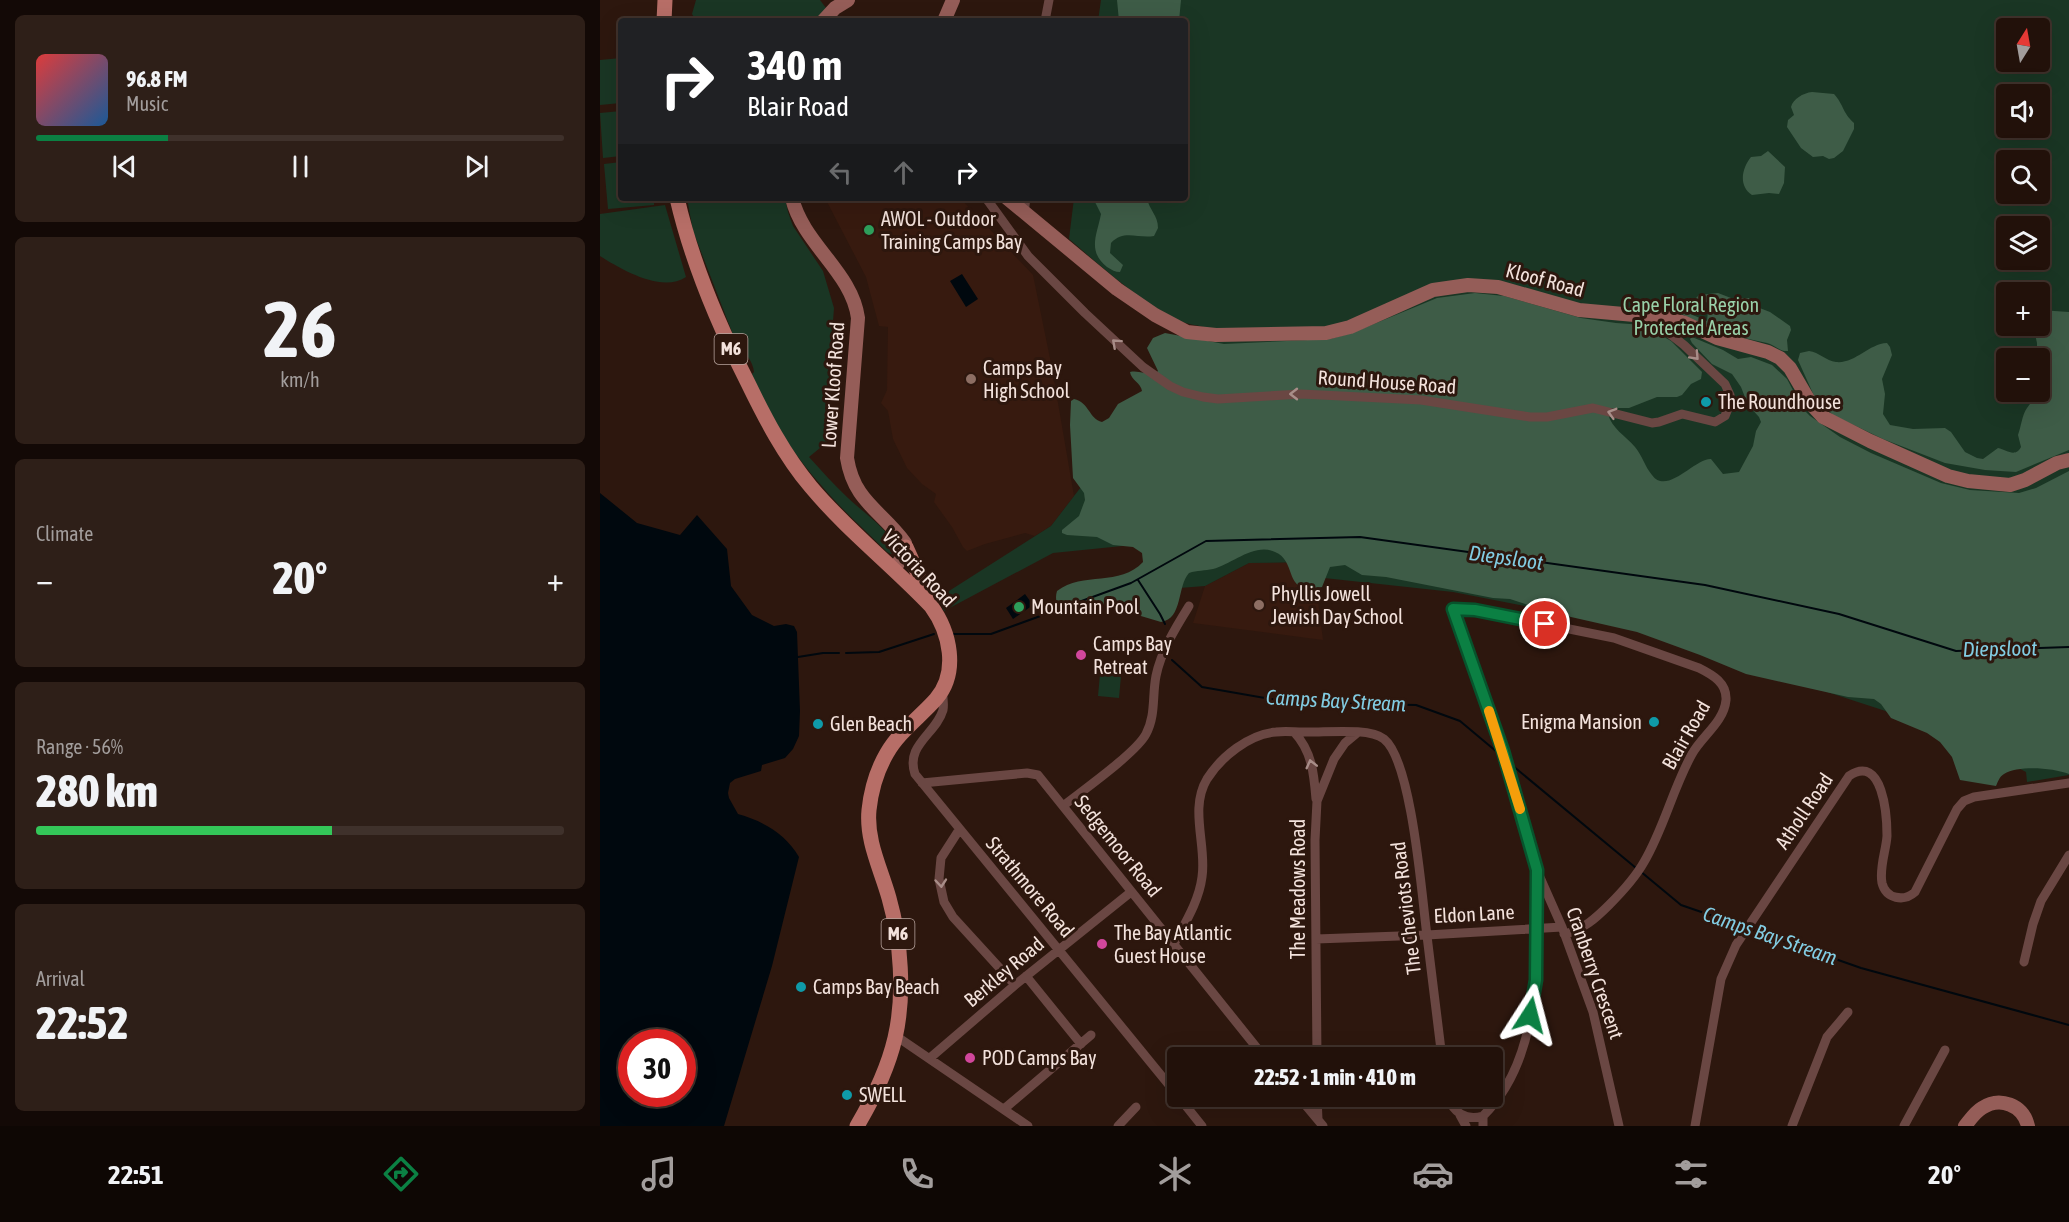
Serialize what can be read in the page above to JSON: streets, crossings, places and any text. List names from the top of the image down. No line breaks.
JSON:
{"streets":{"main road":["Kloof Road","M6","Lower Kloof Road","Victoria Road"],"street":["Round House Road","Blair Road","Atholl Road","Sedgemoor Road","Strathmore Road","The Meadows Road","The Cheviots Road","Eldon Lane","Berkley Road","Cranberry Crescent"]},"crossings":[["Kloof Road","Round House Road"],["Victoria Road","Strathmore Road"],["Blair Road","Eldon Lane"],["Blair Road","Cranberry Crescent"],["Sedgemoor Road","Strathmore Road"],["Sedgemoor Road","Berkley Road"],["Strathmore Road","Berkley Road"],["The Meadows Road","The Cheviots Road"],["The Meadows Road","Eldon Lane"],["The Cheviots Road","Eldon Lane"],["Eldon Lane","Cranberry Crescent"]],"water":["Diepsloot","Camps Bay Stream"],"parks":["Cape Floral Region Protected Areas"],"places":["AWOL - Outdoor Training Camps Bay","Camps Bay High School","The Roundhouse","Phyllis Jowell Jewish Day School","Mountain Pool","Camps Bay Retreat","Enigma Mansion","Glen Beach","The Bay Atlantic Guest House","Camps Bay Beach","POD Camps Bay","SWELL"],"north":"top","page":{"map_buttons":["+","−"],"turn":["340 m","Blair Road"],"song":["96.8 FM","Music"],"tile":[["26","km/h"],"Climate",["Range · 56%","280 km"],["Arrival","22:52"]],"heat":["−","20°","+"],"limit":"30","trip":"22:52 · 1 min · 410 m","tabs":["22:51","20°"]}}
